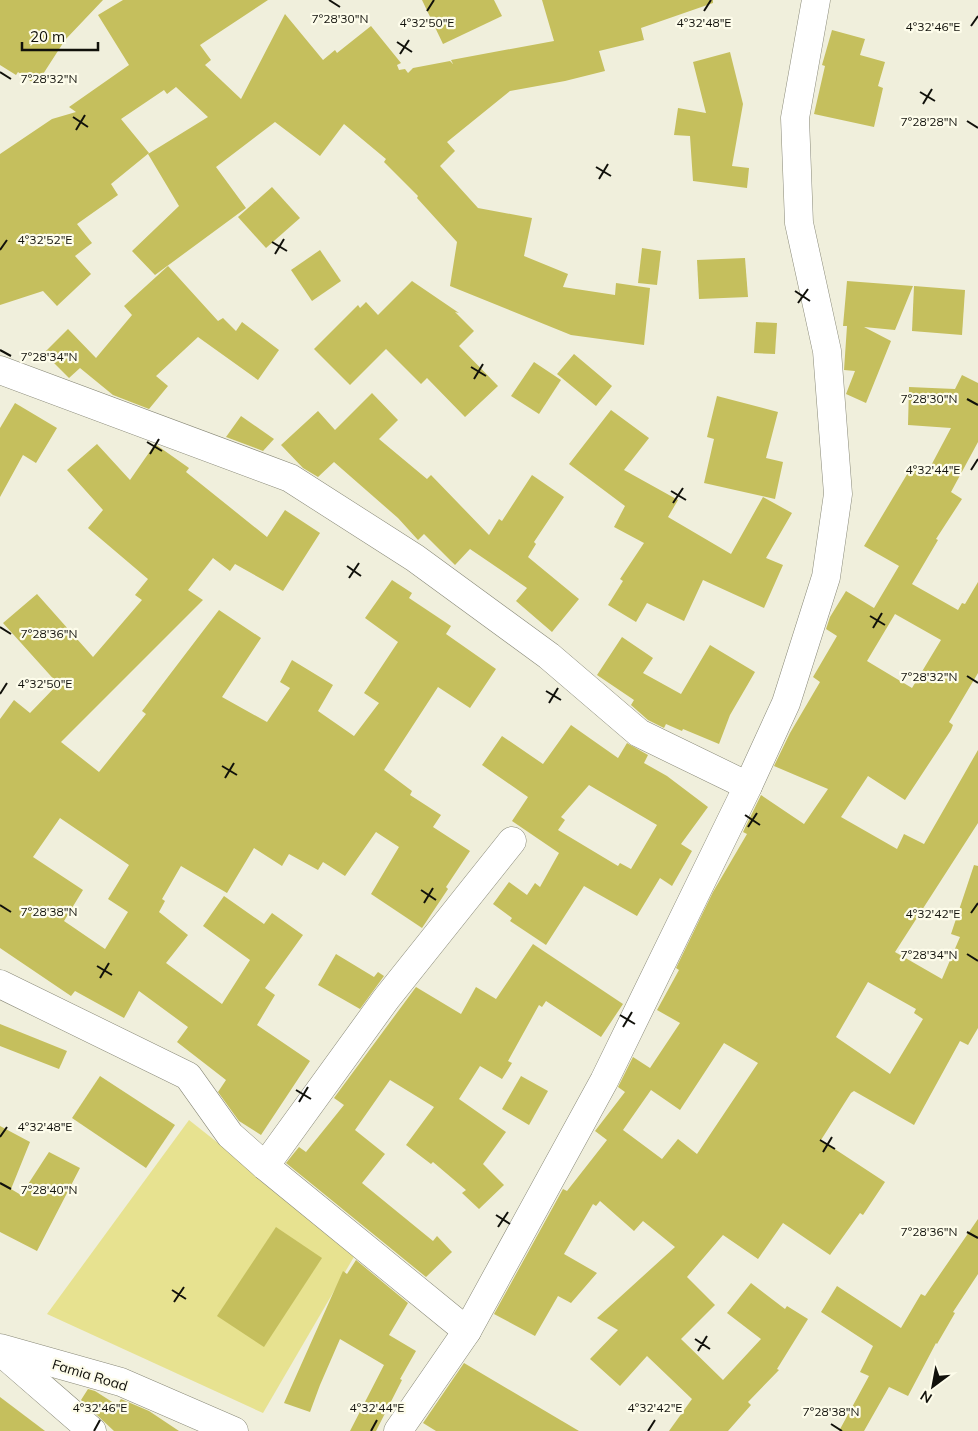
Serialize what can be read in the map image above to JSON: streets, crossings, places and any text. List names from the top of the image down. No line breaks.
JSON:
{"streets":{"street":["Famia Road"]},"scale_bar":"20 m","north":"bottom left","coordinates":["7°28'30\"N","4°32'50\"E","4°32'48\"E","4°32'46\"E","7°28'32\"N","7°28'28\"N","4°32'52\"E","7°28'34\"N","4°32'44\"E","7°28'36\"N","7°28'38\"N","4°32'42\"E","7°28'40\"N"]}
